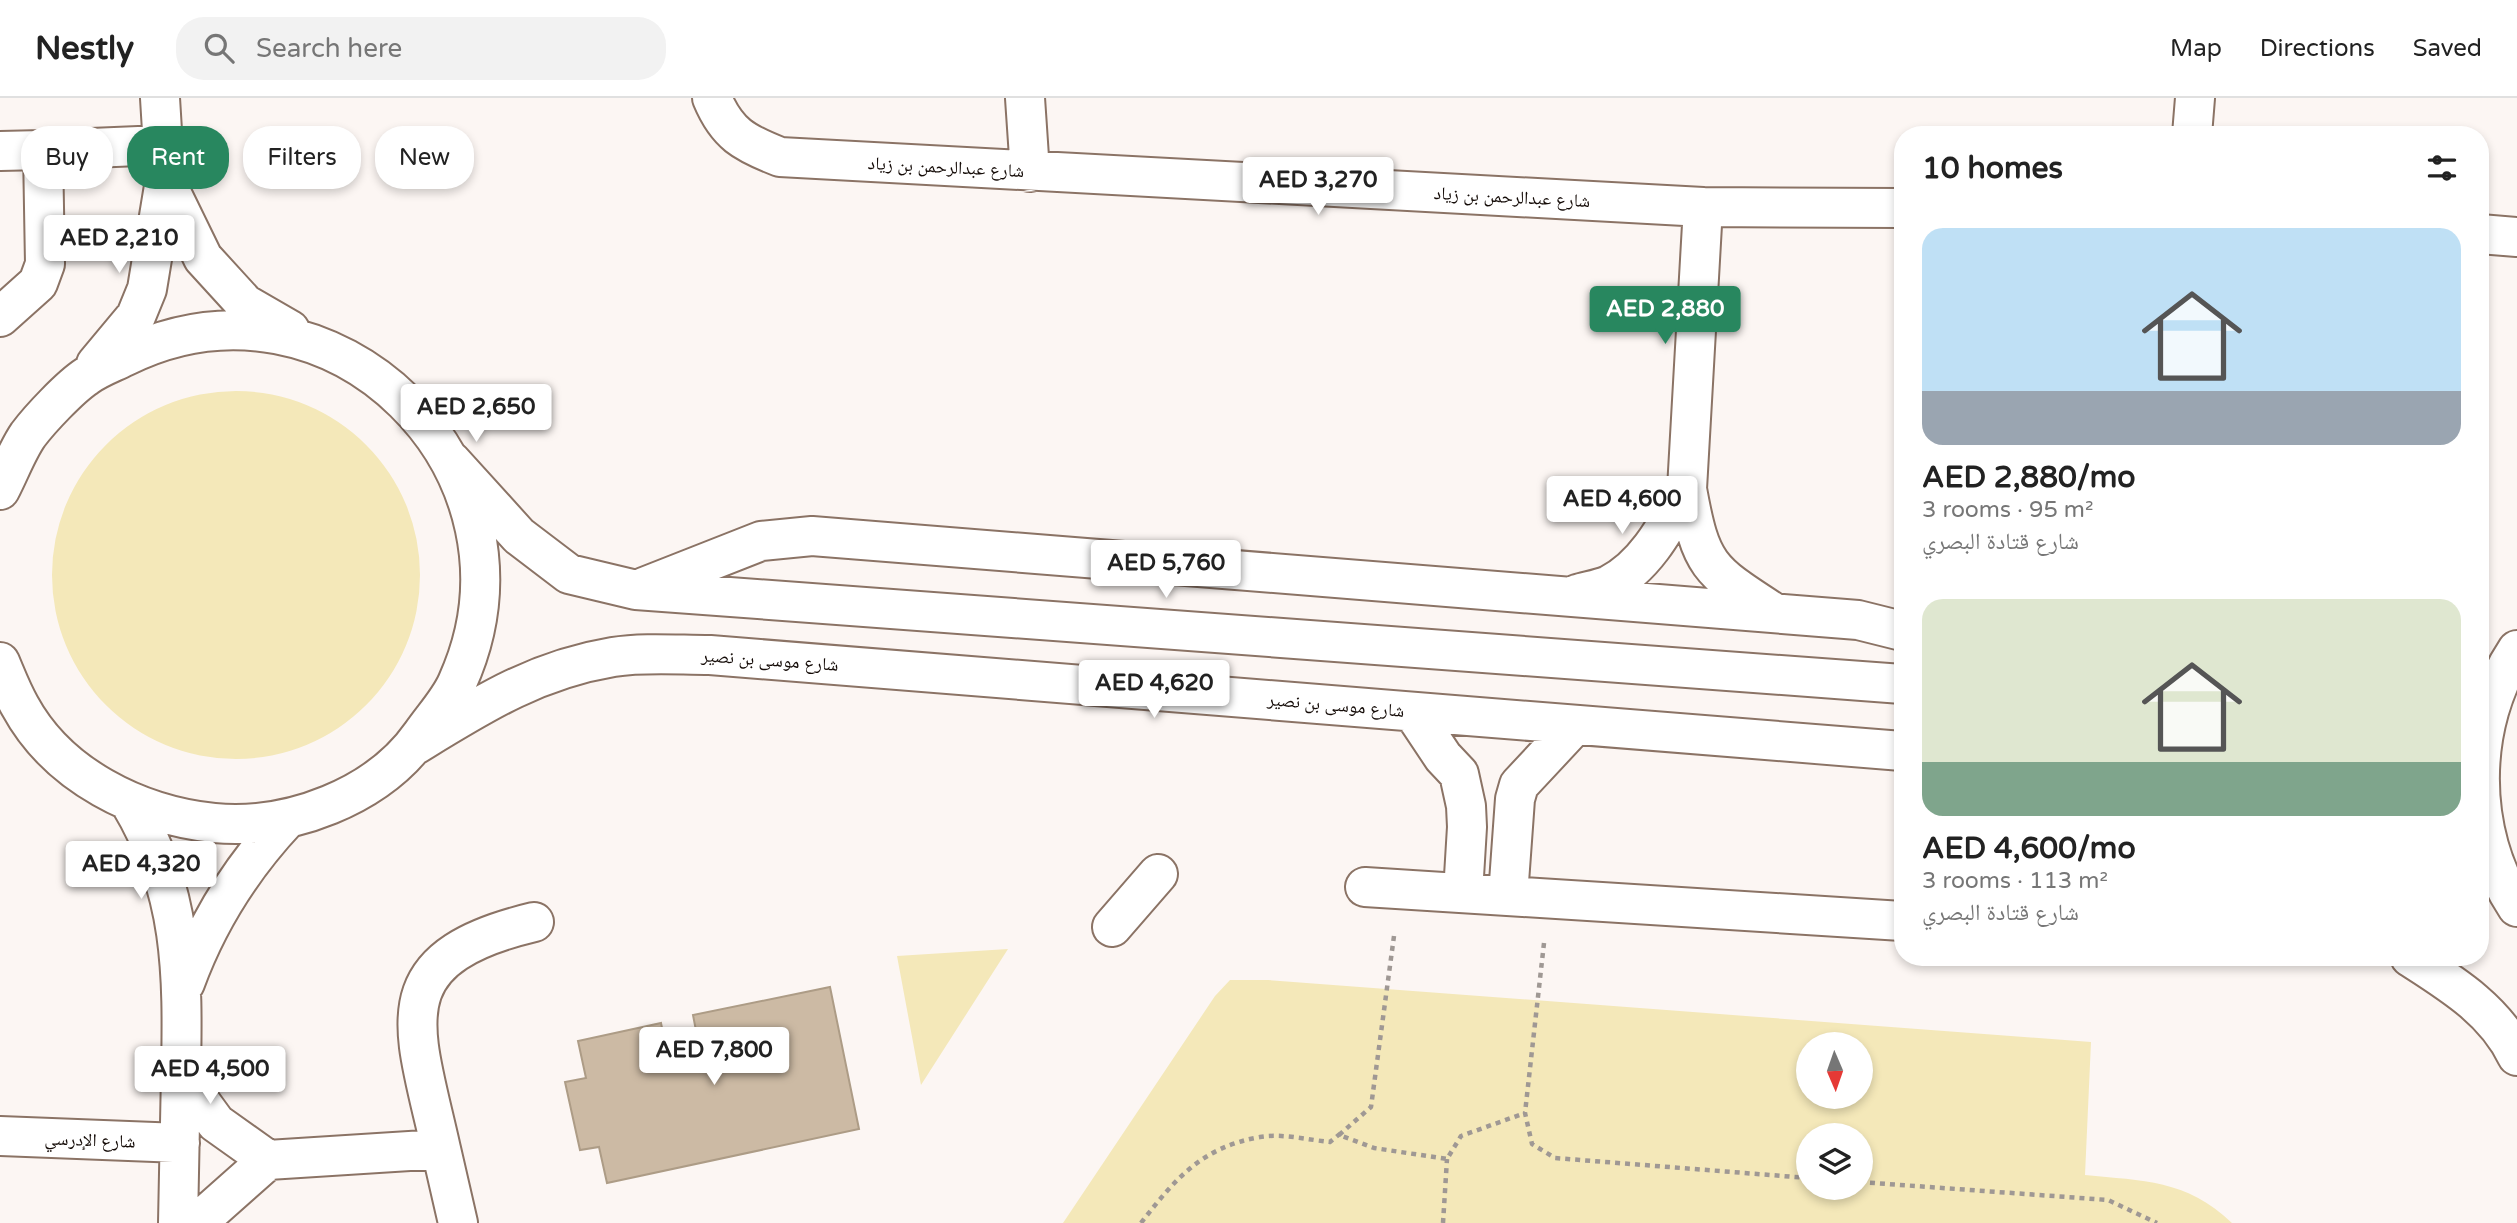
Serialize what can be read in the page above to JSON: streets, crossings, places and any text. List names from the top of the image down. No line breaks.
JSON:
{"streets":{"street":["شارع عبدالرحمن بن زياد","شارع موسى بن نصير","شارع الإدرسي"]},"north":"bottom","page":{"header":"Nestly","search":"Search here","nav":["Map","Directions","Saved"],"chip":["Buy","Rent","Filters","New"],"heading":"10 homes","price":["AED 3,270","AED 2,210","AED 2,880","AED 2,650","AED 4,600","AED 5,760","AED 4,620","AED 4,320","AED 7,800","AED 4,500"],"list":[{"name":"AED 2,880/mo","note":"3 rooms · 95 m² · شارع قتادة البصري"},{"name":"AED 4,600/mo","note":"3 rooms · 113 m² · شارع قتادة البصري"}]}}
